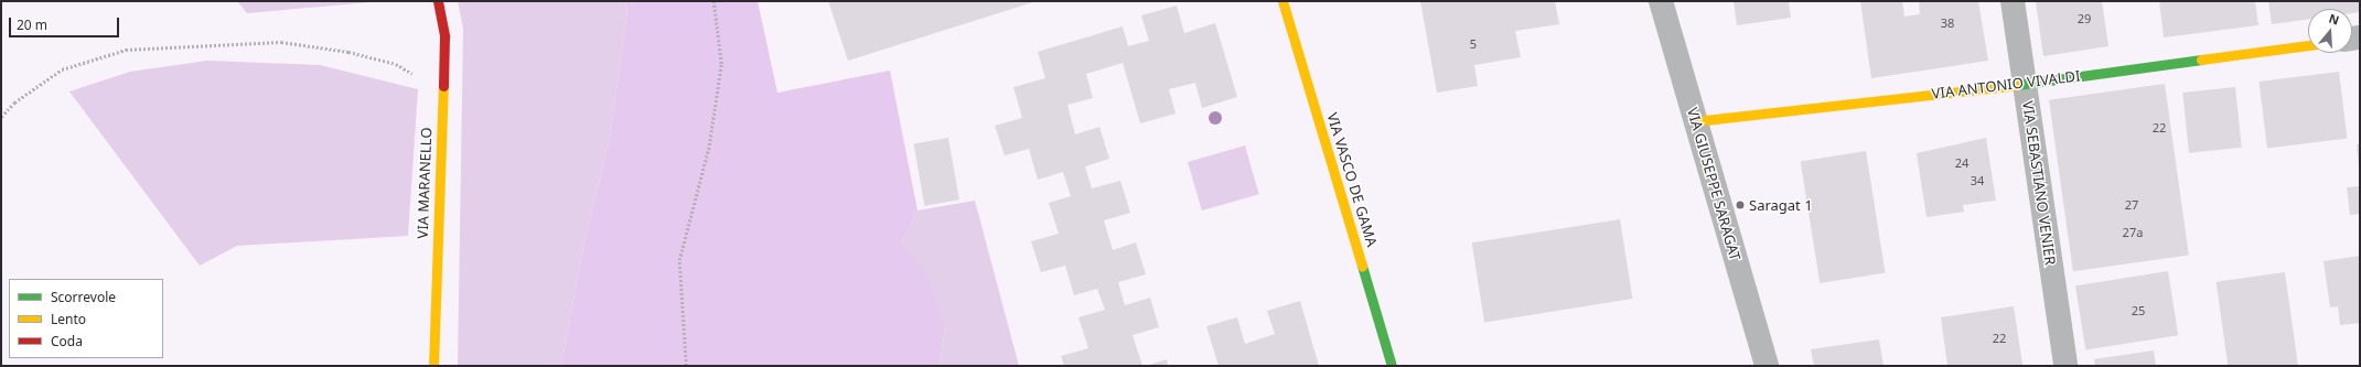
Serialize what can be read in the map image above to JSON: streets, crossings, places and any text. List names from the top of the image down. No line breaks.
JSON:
{"streets":{"street":["VIA ANTONIO VIVALDI","VIA VASCO DE GAMA","VIA MARANELLO","VIA SEBASTIANO VENIER","VIA GIUSEPPE SARAGAT"]},"crossings":[["VIA ANTONIO VIVALDI","VIA SEBASTIANO VENIER"],["VIA ANTONIO VIVALDI","VIA GIUSEPPE SARAGAT"]],"places":["Saragat 1"],"house_numbers":["29","38","5","22","24","34","27","27a","25","22"],"legend":["Scorrevole","Lento","Coda"],"scale_bar":"20 m","north":"top"}
